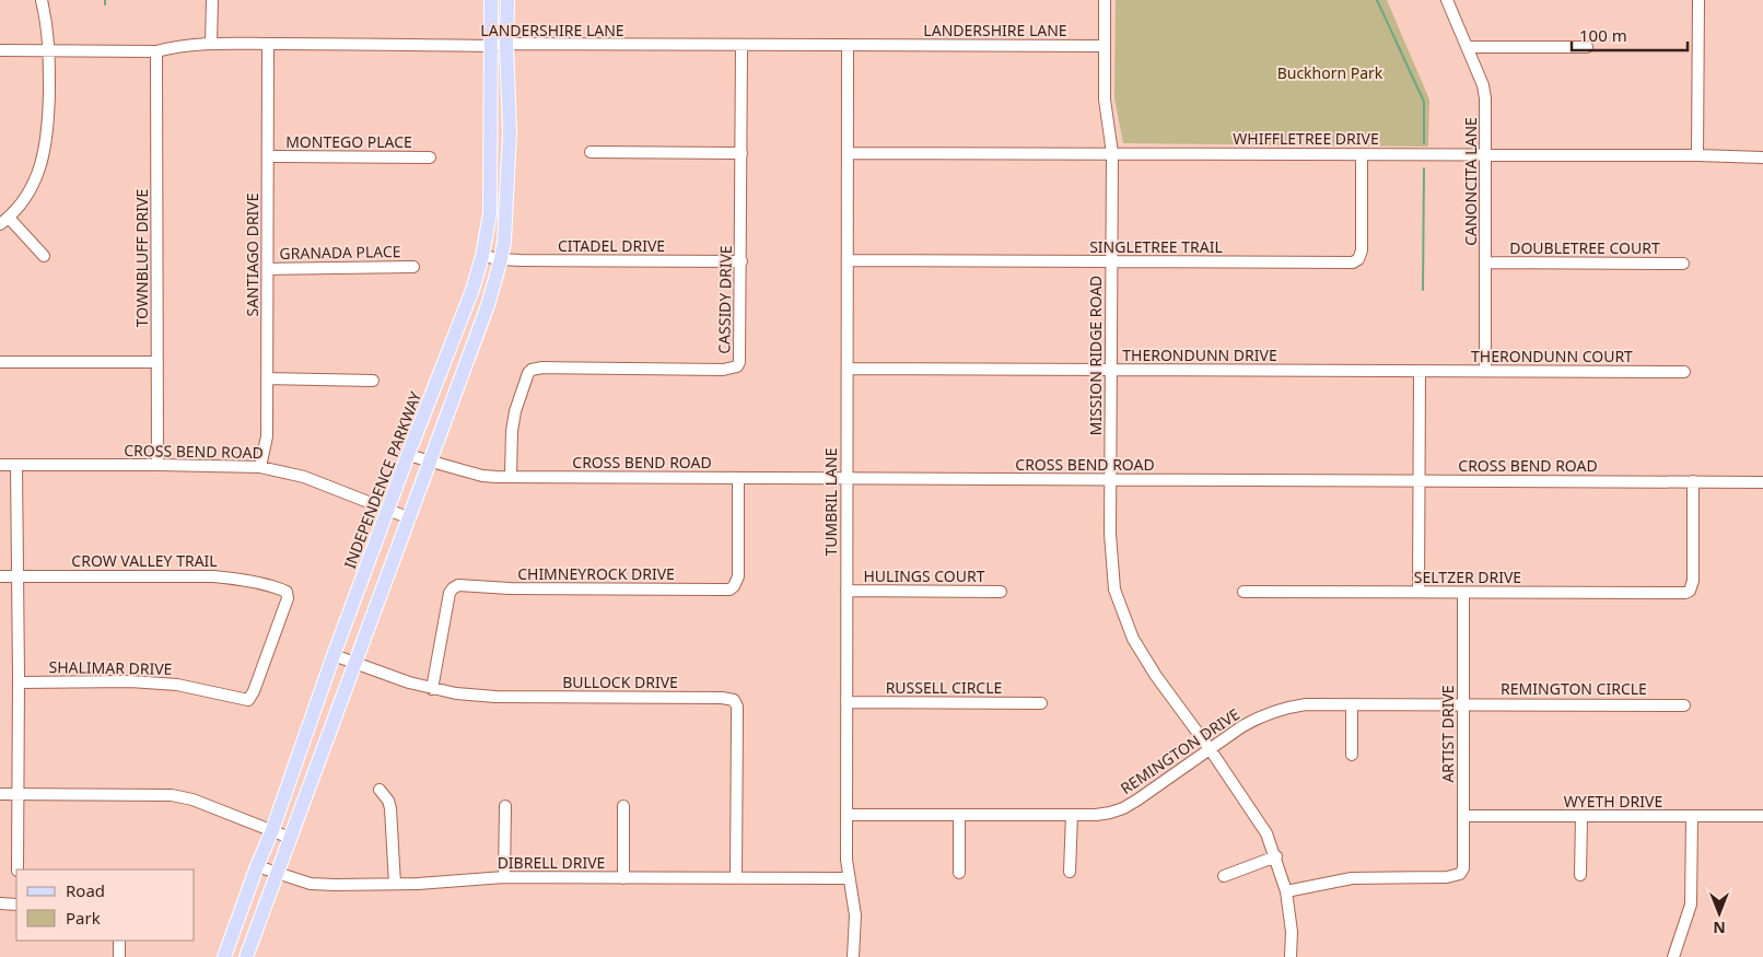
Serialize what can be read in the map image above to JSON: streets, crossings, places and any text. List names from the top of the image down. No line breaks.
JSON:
{"streets":{"main road":["INDEPENDENCE PARKWAY"],"street":["LANDERSHIRE LANE","WHIFFLETREE DRIVE","MONTEGO PLACE","CANONCITA LANE","CITADEL DRIVE","SINGLETREE TRAIL","DOUBLETREE COURT","GRANADA PLACE","SANTIAGO DRIVE","TOWNBLUFF DRIVE","CASSIDY DRIVE","MISSION RIDGE ROAD","THERONDUNN DRIVE","THERONDUNN COURT","CROSS BEND ROAD","TUMBRIL LANE","CROW VALLEY TRAIL","CHIMNEYROCK DRIVE","HULINGS COURT","SELTZER DRIVE","SHALIMAR DRIVE","BULLOCK DRIVE","RUSSELL CIRCLE","REMINGTON CIRCLE","ARTIST DRIVE","REMINGTON DRIVE","WYETH DRIVE","DIBRELL DRIVE"]},"crossings":[["LANDERSHIRE LANE","SANTIAGO DRIVE"],["LANDERSHIRE LANE","TOWNBLUFF DRIVE"],["LANDERSHIRE LANE","CASSIDY DRIVE"],["LANDERSHIRE LANE","MISSION RIDGE ROAD"],["LANDERSHIRE LANE","INDEPENDENCE PARKWAY"],["LANDERSHIRE LANE","TUMBRIL LANE"],["WHIFFLETREE DRIVE","CANONCITA LANE"],["WHIFFLETREE DRIVE","SINGLETREE TRAIL"],["WHIFFLETREE DRIVE","MISSION RIDGE ROAD"],["WHIFFLETREE DRIVE","TUMBRIL LANE"],["MONTEGO PLACE","SANTIAGO DRIVE"],["CANONCITA LANE","DOUBLETREE COURT"],["CANONCITA LANE","THERONDUNN COURT"],["CITADEL DRIVE","CASSIDY DRIVE"],["CITADEL DRIVE","INDEPENDENCE PARKWAY"],["SINGLETREE TRAIL","MISSION RIDGE ROAD"],["SINGLETREE TRAIL","TUMBRIL LANE"],["GRANADA PLACE","SANTIAGO DRIVE"],["SANTIAGO DRIVE","CROSS BEND ROAD"],["TOWNBLUFF DRIVE","CROSS BEND ROAD"],["CASSIDY DRIVE","CROSS BEND ROAD"],["MISSION RIDGE ROAD","THERONDUNN DRIVE"],["MISSION RIDGE ROAD","CROSS BEND ROAD"],["MISSION RIDGE ROAD","ARTIST DRIVE"],["MISSION RIDGE ROAD","REMINGTON DRIVE"],["THERONDUNN DRIVE","THERONDUNN COURT"],["THERONDUNN DRIVE","TUMBRIL LANE"],["CROSS BEND ROAD","INDEPENDENCE PARKWAY"],["CROSS BEND ROAD","TUMBRIL LANE"],["CROSS BEND ROAD","CHIMNEYROCK DRIVE"],["CROSS BEND ROAD","SELTZER DRIVE"],["INDEPENDENCE PARKWAY","BULLOCK DRIVE"],["INDEPENDENCE PARKWAY","DIBRELL DRIVE"],["TUMBRIL LANE","HULINGS COURT"],["TUMBRIL LANE","RUSSELL CIRCLE"],["TUMBRIL LANE","REMINGTON DRIVE"],["TUMBRIL LANE","DIBRELL DRIVE"],["CROW VALLEY TRAIL","SHALIMAR DRIVE"],["CHIMNEYROCK DRIVE","BULLOCK DRIVE"],["SELTZER DRIVE","ARTIST DRIVE"],["BULLOCK DRIVE","DIBRELL DRIVE"],["REMINGTON CIRCLE","ARTIST DRIVE"],["REMINGTON CIRCLE","REMINGTON DRIVE"],["ARTIST DRIVE","REMINGTON DRIVE"],["ARTIST DRIVE","WYETH DRIVE"]],"parks":["Buckhorn Park"],"legend":["Road","Park"],"scale_bar":"100 m","north":"bottom"}
